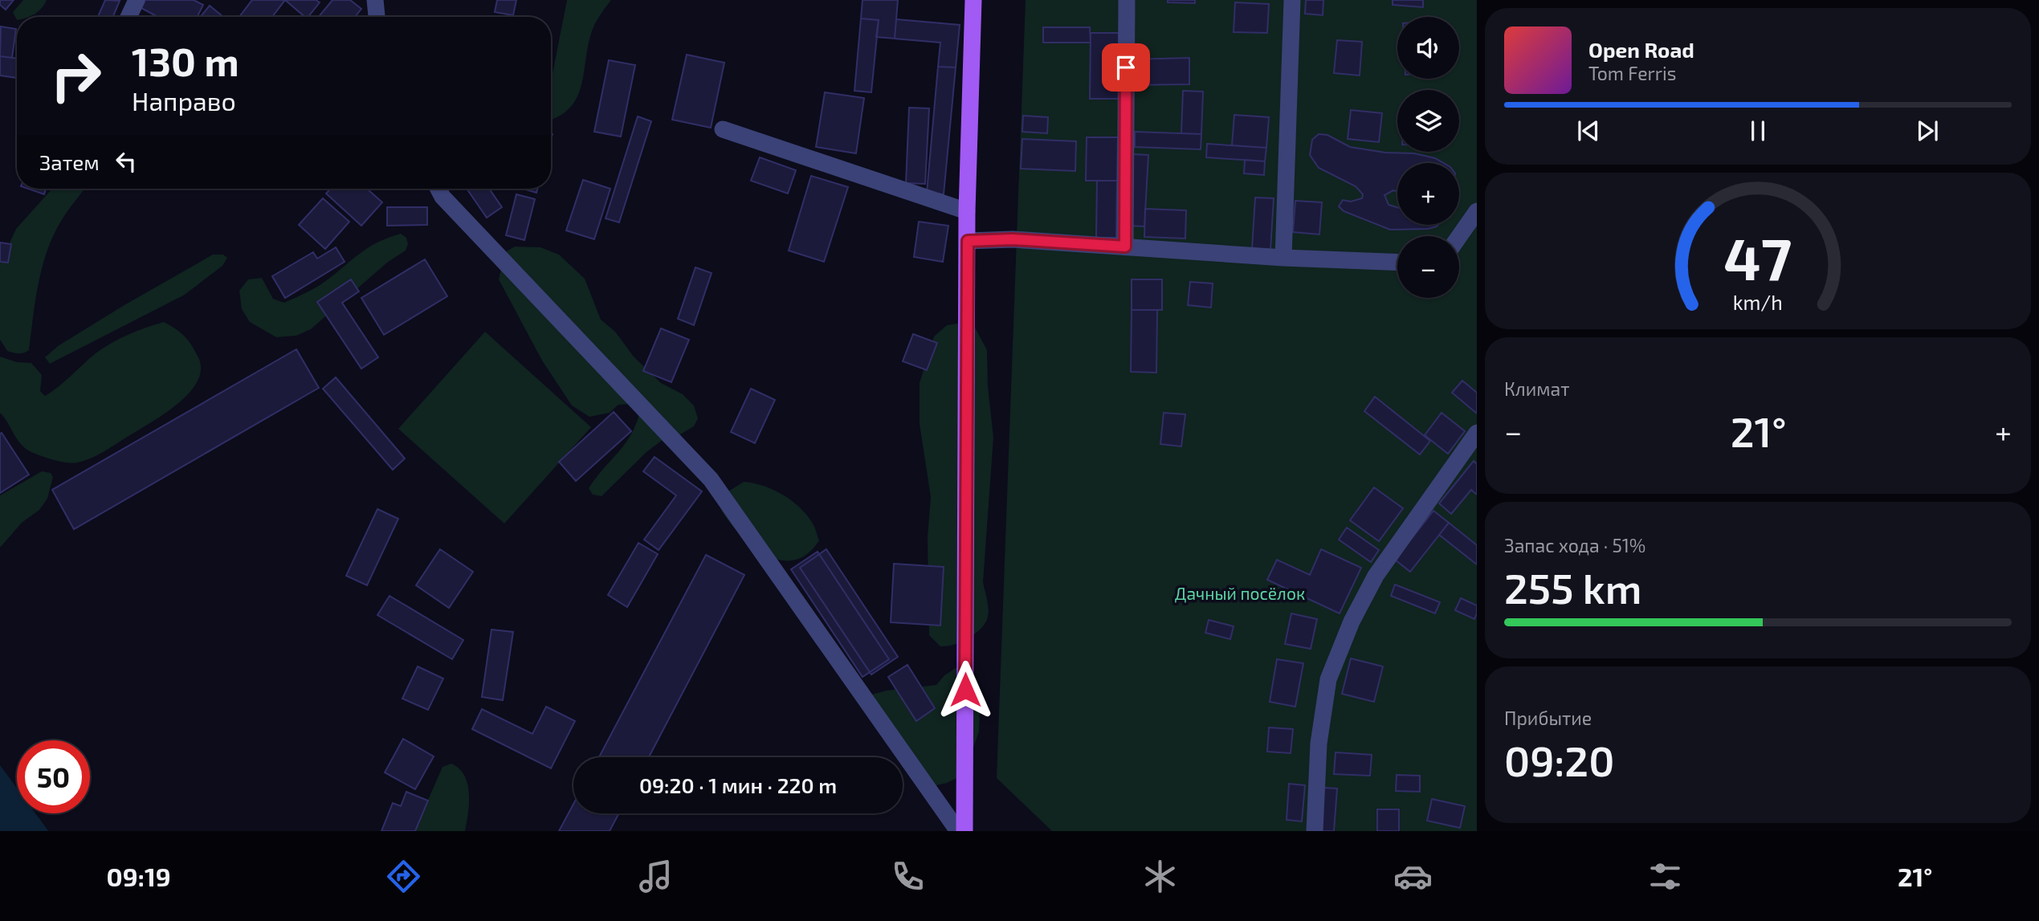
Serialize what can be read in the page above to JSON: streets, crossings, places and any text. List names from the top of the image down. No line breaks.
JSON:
{"parks":["Дачный посёлок"],"page":{"map_buttons":["+","−"],"turn":["130 m","Направо"],"song":["Open Road","Tom Ferris"],"then":"Затем","tile":["Климат",["Запас хода · 51%","255 km"],["Прибытие","09:20"]],"heat":["−","21°","+"],"limit":"50","trip":"09:20 · 1 мин · 220 m","tabs":["09:19","21°"],"gauge":["47","km/h"]}}
